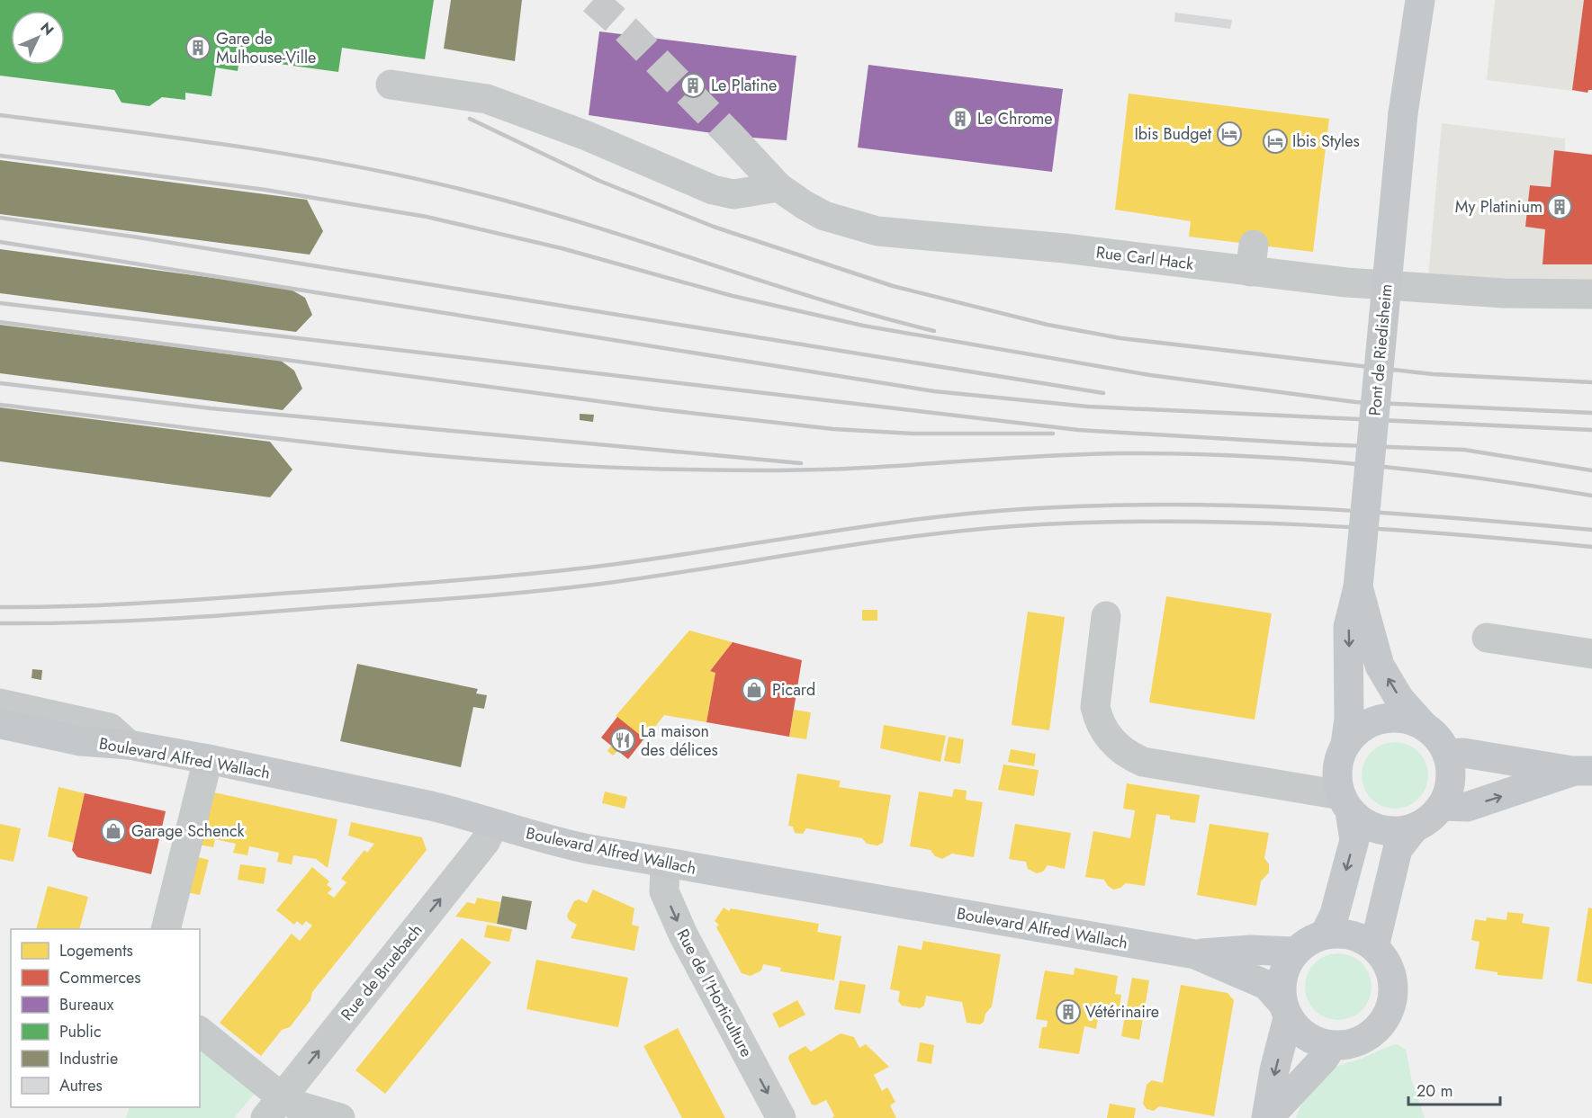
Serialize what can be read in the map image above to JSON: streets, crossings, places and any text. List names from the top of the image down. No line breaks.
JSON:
{"streets":{"main road":["Pont de Riedisheim","Boulevard Alfred Wallach"],"street":["Rue Carl Hack","Rue de Bruebach","Rue de l'Horticulture"]},"crossings":[["Boulevard Alfred Wallach","Rue de Bruebach"],["Boulevard Alfred Wallach","Rue de l'Horticulture"]],"one_way":["Rue de l'Horticulture"],"places":{"building":["Gare de Mulhouse-Ville","Le Platine","Le Chrome","My Platinium","Vétérinaire"],"hotel":["Ibis Budget","Ibis Styles"],"shop":["Picard","Garage Schenck"],"restaurant":["La maison des délices"]},"legend":["Logements","Commerces","Bureaux","Public","Industrie","Autres"],"scale_bar":"20 m","north":"top right"}
